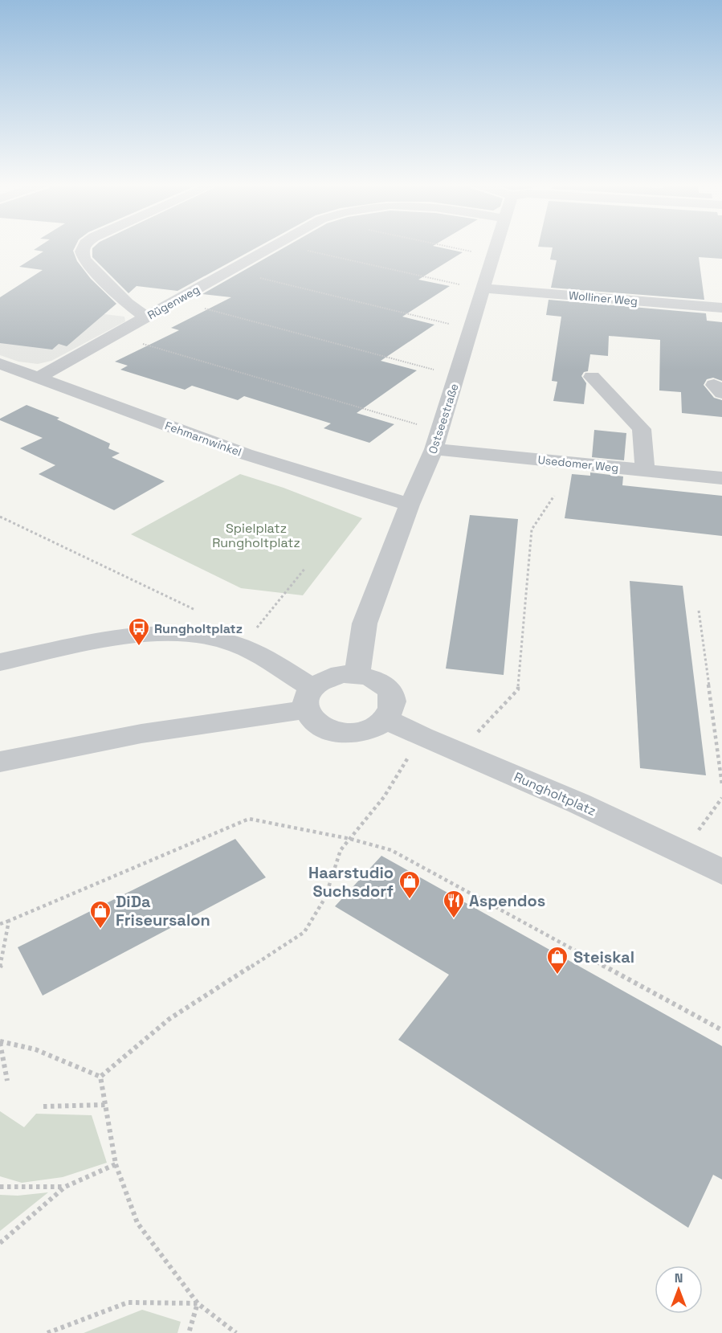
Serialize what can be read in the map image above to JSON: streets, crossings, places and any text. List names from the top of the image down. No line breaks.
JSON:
{"streets":{"street":["Wolliner Weg","Rügenweg","Ostseestraße","Fehmarnwinkel","Usedomer Weg","Rungholtplatz"]},"crossings":[["Wolliner Weg","Ostseestraße"],["Rügenweg","Fehmarnwinkel"],["Ostseestraße","Fehmarnwinkel"],["Ostseestraße","Usedomer Weg"],["Ostseestraße","Rungholtplatz"]],"parks":["Spielplatz Rungholtplatz"],"places":{"bus stop":["Rungholtplatz"],"shop":["Haarstudio Suchsdorf","DiDa Friseursalon","Steiskal"],"restaurant":["Aspendos"]},"north":"top"}
